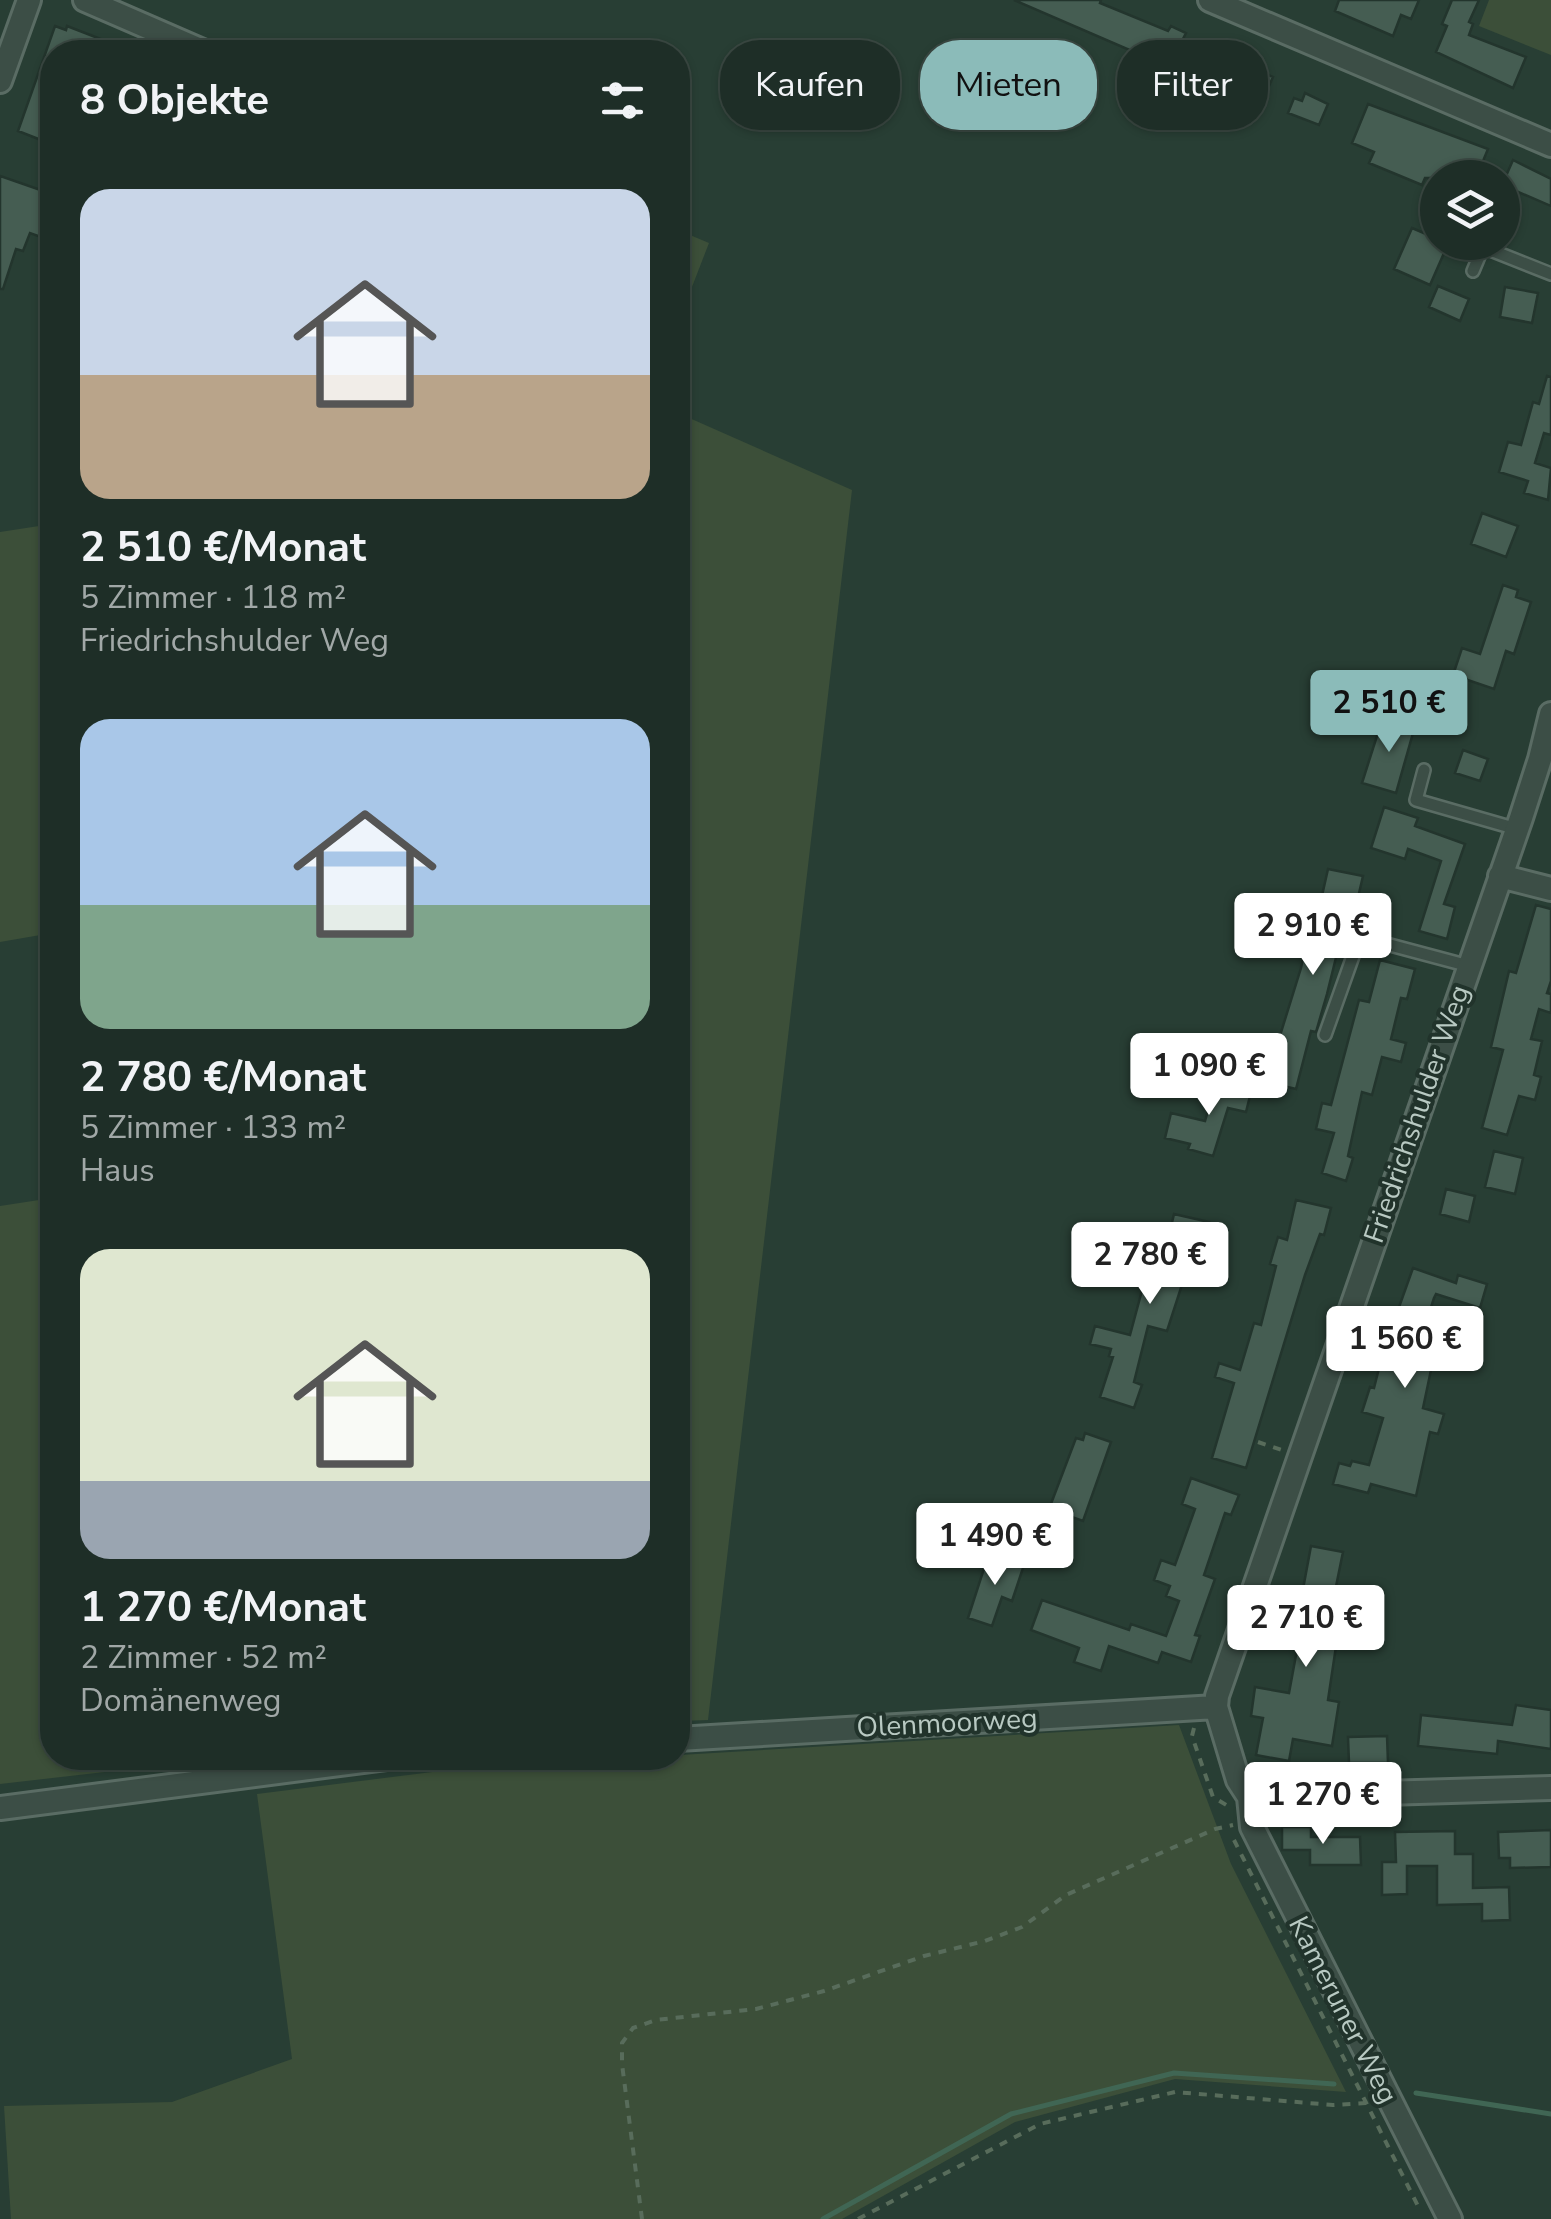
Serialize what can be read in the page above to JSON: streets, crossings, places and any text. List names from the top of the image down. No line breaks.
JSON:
{"streets":{"street":["Friedrichshulder Weg","Olenmoorweg","Kameruner Weg"]},"crossings":[["Friedrichshulder Weg","Olenmoorweg"]],"page":{"chip":["Kaufen","Mieten","Filter"],"heading":"8 Objekte","list":[{"name":"2 510 €/Monat","note":"5 Zimmer · 118 m² · Friedrichshulder Weg"},{"name":"2 780 €/Monat","note":"5 Zimmer · 133 m² · Haus"},{"name":"1 270 €/Monat","note":"2 Zimmer · 52 m² · Domänenweg"}],"price":["2 510 €","2 910 €","1 090 €","2 780 €","1 560 €","1 490 €","2 710 €","1 270 €"]}}
